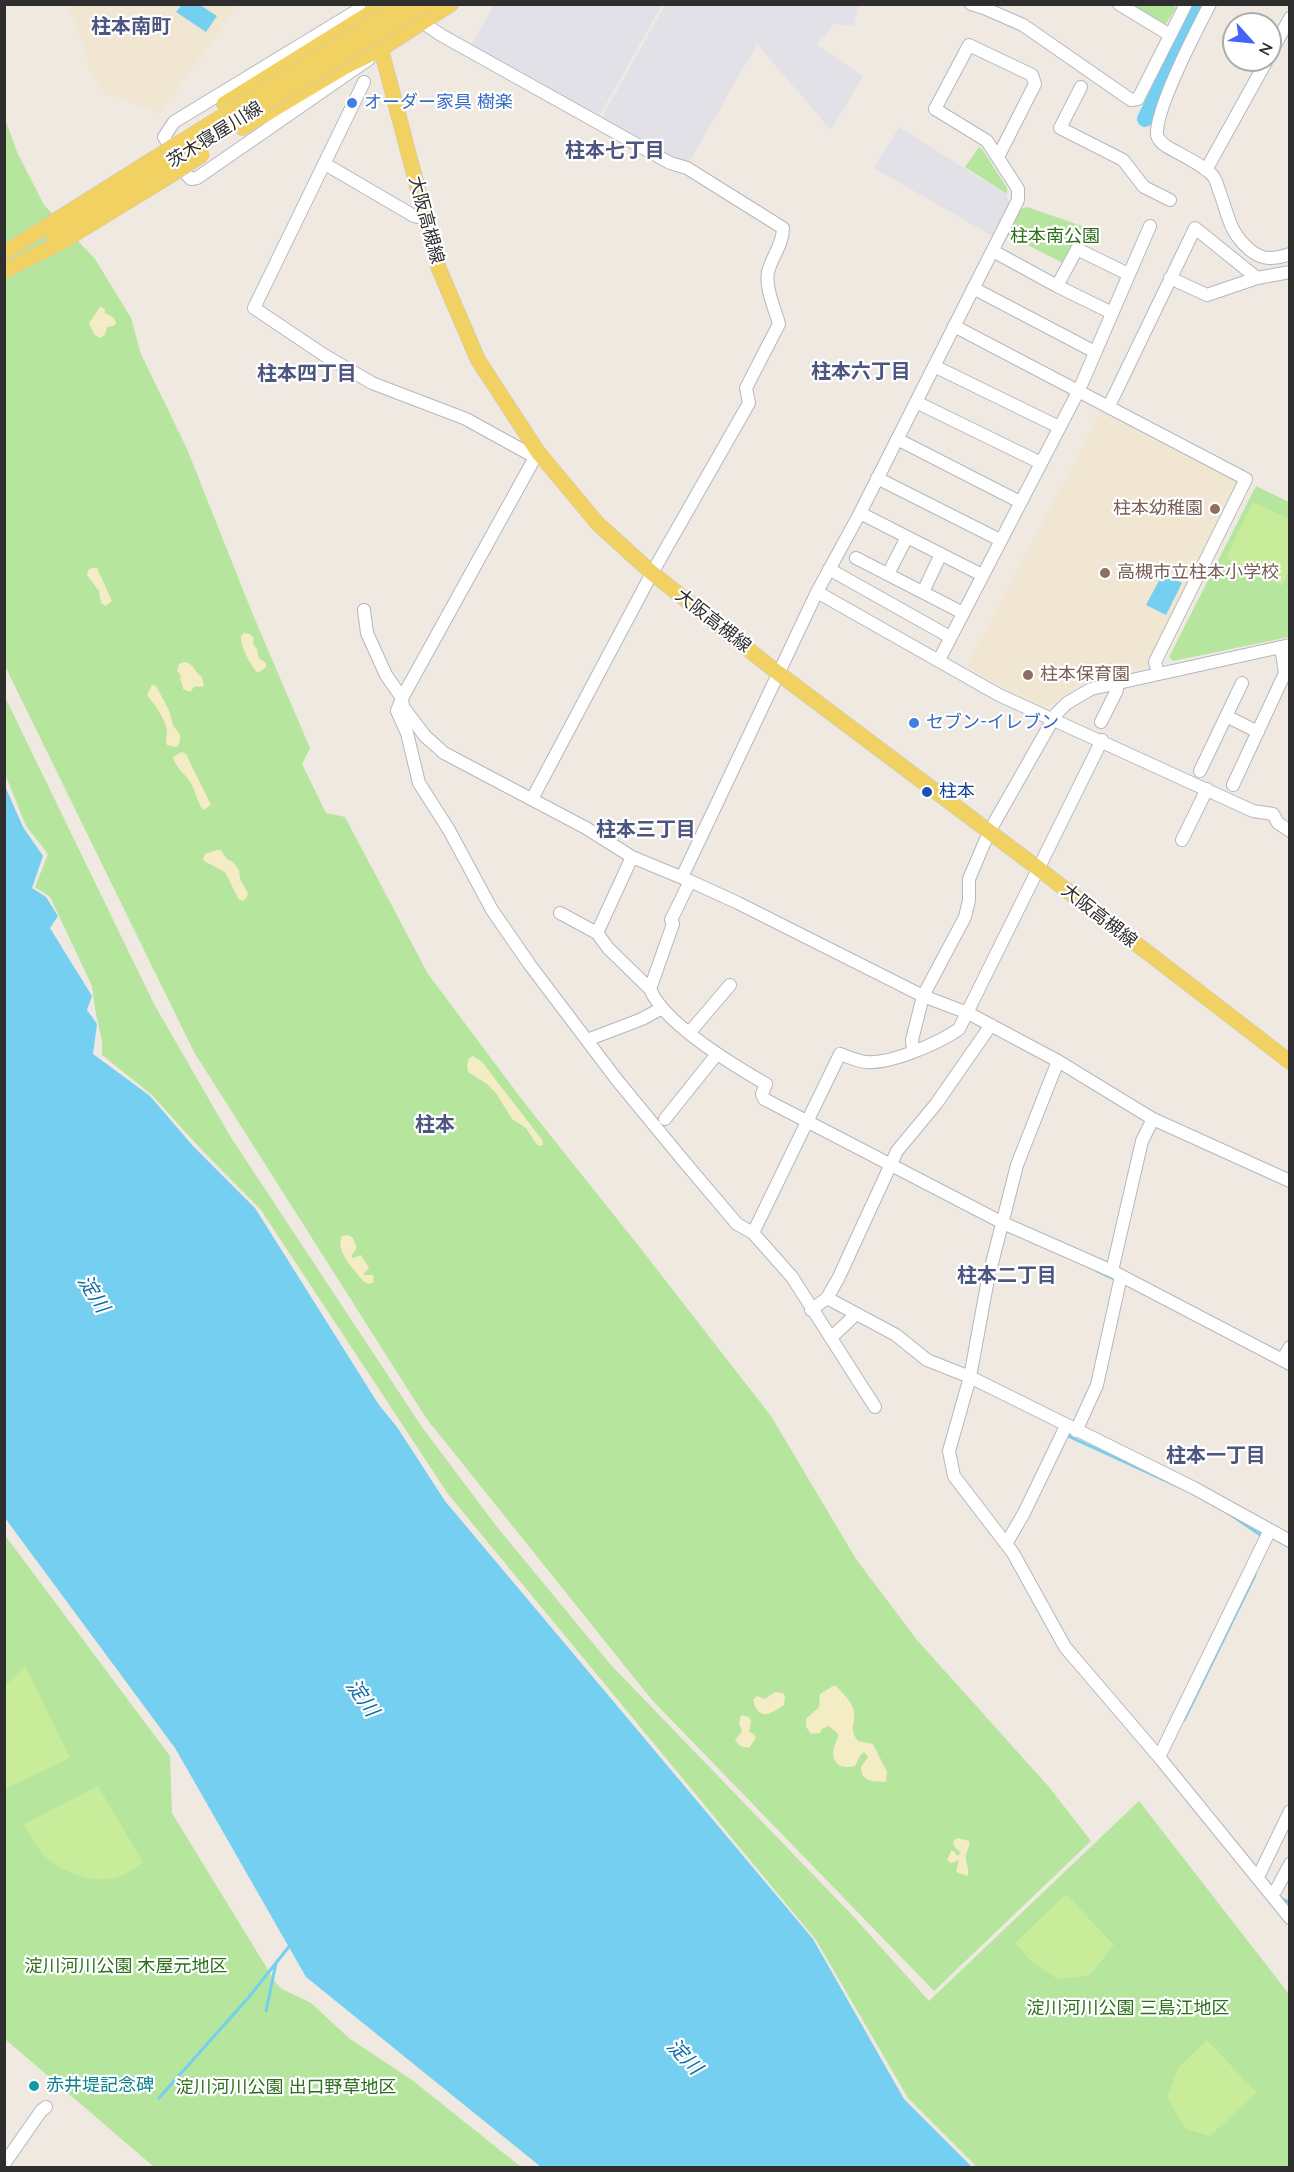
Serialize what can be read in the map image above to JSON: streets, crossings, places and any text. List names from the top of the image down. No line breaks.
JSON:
{"streets":{"main road":["茨木寝屋川線","大阪高槻線"]},"districts":["柱本南町","柱本七丁目","柱本六丁目","柱本四丁目","柱本三丁目","柱本","柱本二丁目","柱本一丁目"],"water":["淀川"],"parks":["柱本南公園","淀川河川公園 木屋元地区","淀川河川公園 三島江地区","淀川河川公園 出口野草地区"],"places":["オーダー家具 樹楽","柱本幼稚園","高槻市立柱本小学校","柱本保育園","セブン-イレブン","柱本","赤井堤記念碑"],"north":"bottom right"}
